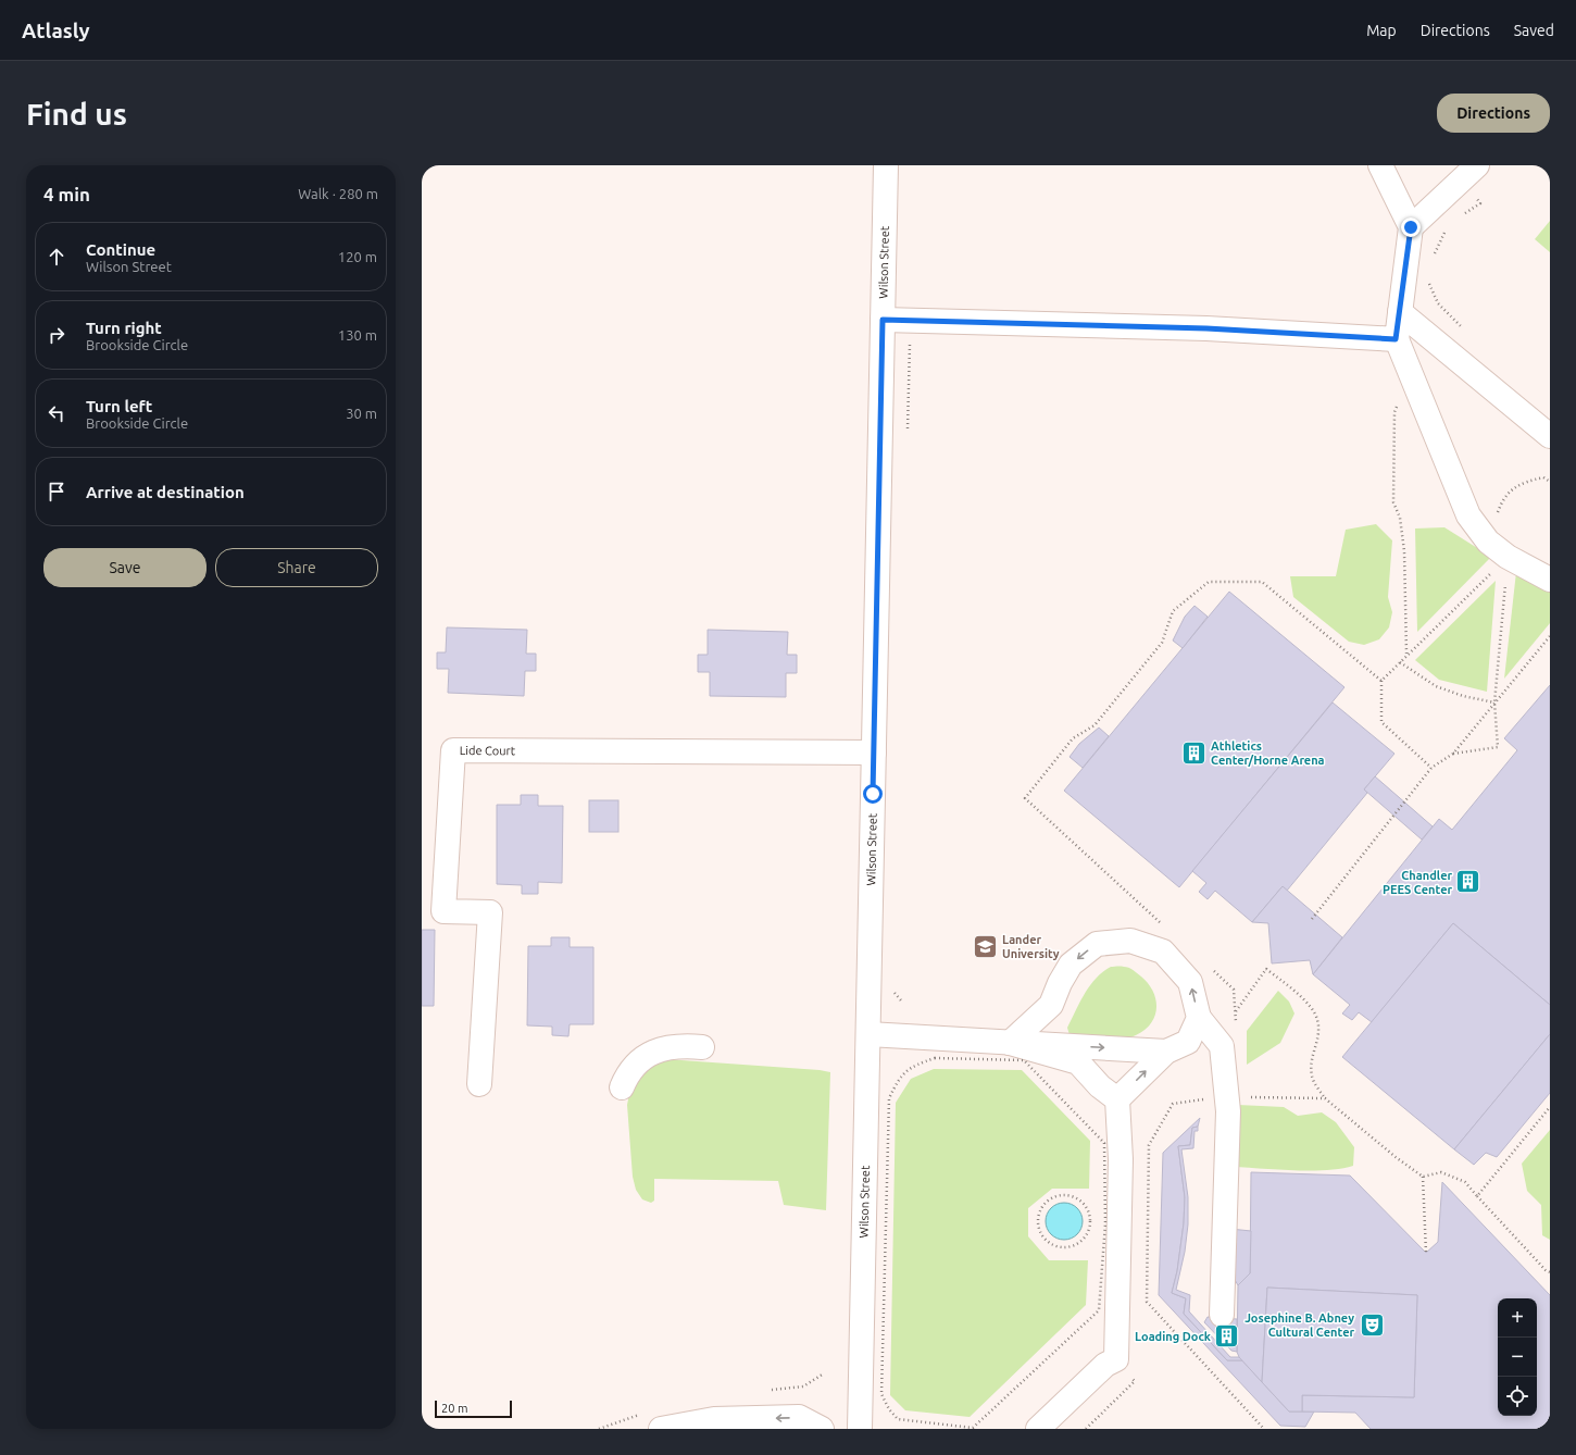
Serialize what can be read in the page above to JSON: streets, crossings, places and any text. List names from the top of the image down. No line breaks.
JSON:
{"streets":{"street":["Wilson Street","Lide Court"]},"crossings":[["Wilson Street","Lide Court"]],"places":{"building":["Athletics Center/Horne Arena","Chandler PEES Center","Loading Dock"],"school or university":["Lander University"],"theatre":["Josephine B. Abney Cultural Center"]},"scale_bar":"20 m","page":{"header":"Atlasly","nav":["Map","Directions","Saved"],"buttons":["Directions",["Save","Share"]],"title":"Find us","heading":["4 min","Walk · 280 m"],"list":[["Continue","Wilson Street","120 m"],["Turn right","Brookside Circle","130 m"],["Turn left","Brookside Circle","30 m"],"Arrive at destination"],"map_buttons":["+","−"],"scale":"20 m"}}
